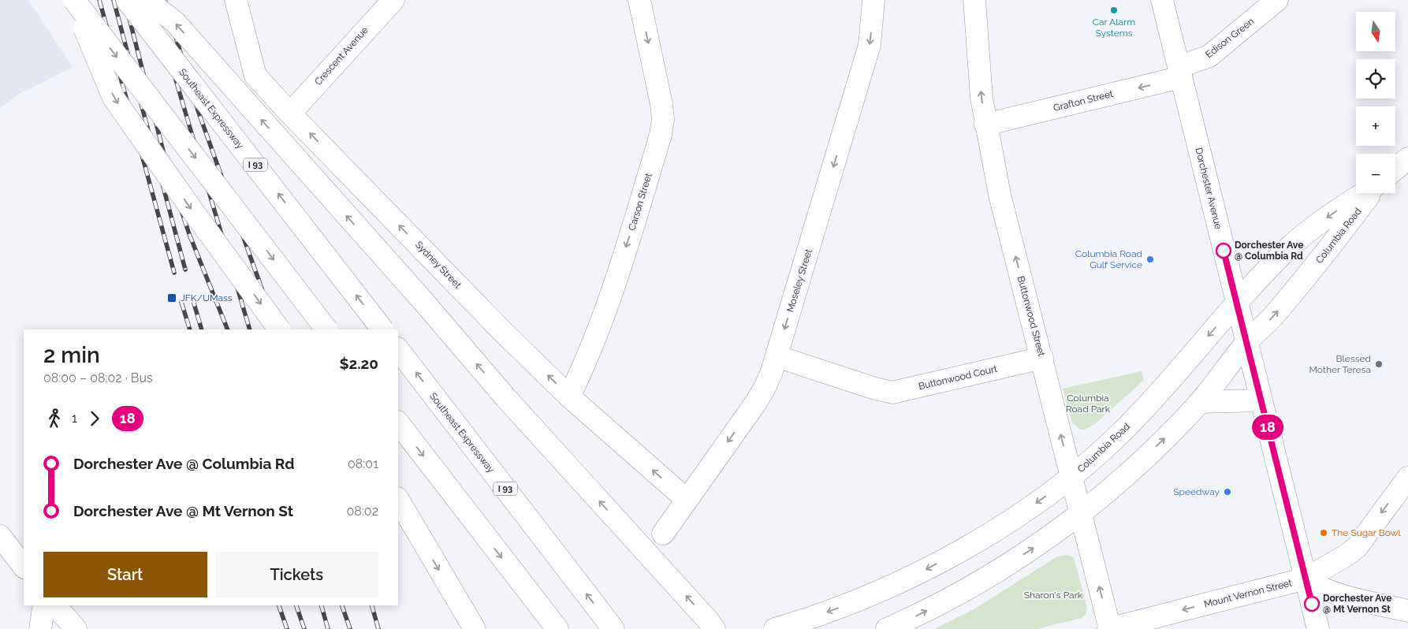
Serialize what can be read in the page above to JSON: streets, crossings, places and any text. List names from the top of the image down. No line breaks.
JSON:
{"streets":{"main road":["Edison Green","Crescent Avenue","Grafton Street","Southeast Expressway","I 93","Dorchester Avenue","Carson Street","Columbia Road","Sydney Street","Moseley Street","Buttonwood Street","Buttonwood Court","Mount Vernon Street"]},"crossings":[["Edison Green","Grafton Street"],["Edison Green","Dorchester Avenue"],["Crescent Avenue","Sydney Street"],["Grafton Street","Dorchester Avenue"],["Grafton Street","Buttonwood Street"],["Dorchester Avenue","Columbia Road"],["Dorchester Avenue","Mount Vernon Street"],["Carson Street","Sydney Street"],["Columbia Road","Buttonwood Street"],["Sydney Street","Moseley Street"],["Moseley Street","Buttonwood Court"],["Buttonwood Street","Buttonwood Court"],["Buttonwood Street","Mount Vernon Street"]],"one_way":["Grafton Street","Carson Street","Moseley Street","Buttonwood Street","Mount Vernon Street"],"parks":["Columbia Road Park","Sharon's Park"],"places":{"other":["Car Alarm Systems","Dorchester Ave @ Columbia Rd","Columbia Road Gulf Service","Blessed Mother Teresa","Speedway","The Sugar Bowl","Dorchester Ave @ Mt Vernon St"],"transit":["JFK/UMass"]},"lines":["bus line 18"],"north":"bottom","page":{"on_map":"18","map_buttons":["+","−"],"heading":["2 min","08:00 – 08:02 · Bus","$2.20"],"legs":["1","18"],"list":[{"name":"Dorchester Ave @ Columbia Rd","value":"08:01"},{"name":"Dorchester Ave @ Mt Vernon St","value":"08:02"}],"buttons":["Start","Tickets"]}}
